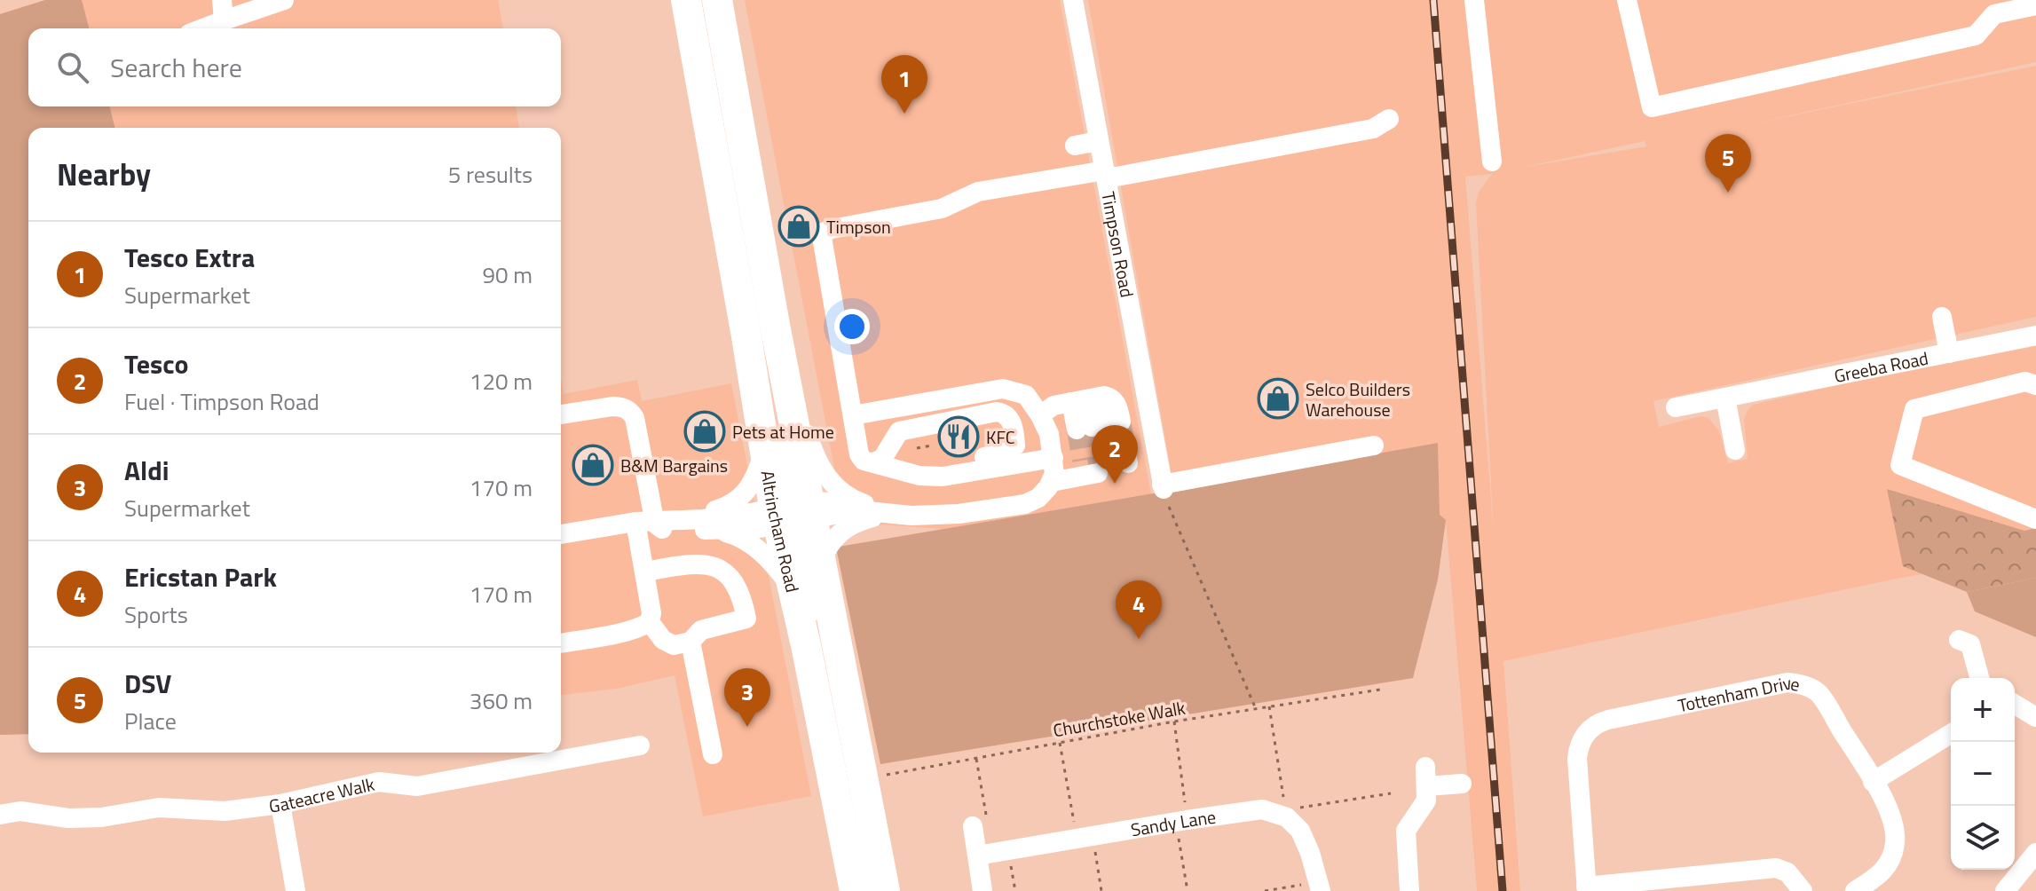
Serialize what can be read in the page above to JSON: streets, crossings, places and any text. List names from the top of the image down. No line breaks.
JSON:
{"streets":{"highway":["Altrincham Road"],"street":["Timpson Road","Greeba Road","Tottenham Drive","Gateacre Walk","Sandy Lane"],"path":["Churchstoke Walk"]},"crossings":[["Altrincham Road","Churchstoke Walk"]],"places":{"shop":["Timpson","Selco Builders Warehouse","Pets at Home","B&M Bargains"],"restaurant":["KFC"]},"page":{"search":"Search here","pins":["1","5","2","4","3"],"heading":["Nearby","5 results"],"list":[{"mark":"1","name":"Tesco Extra","note":"Supermarket","value":"90 m"},{"mark":"2","name":"Tesco","note":"Fuel · Timpson Road","value":"120 m"},{"mark":"3","name":"Aldi","note":"Supermarket","value":"170 m"},{"mark":"4","name":"Ericstan Park","note":"Sports","value":"170 m"},{"mark":"5","name":"DSV","note":"Place","value":"360 m"}],"map_buttons":["+","−"]}}
